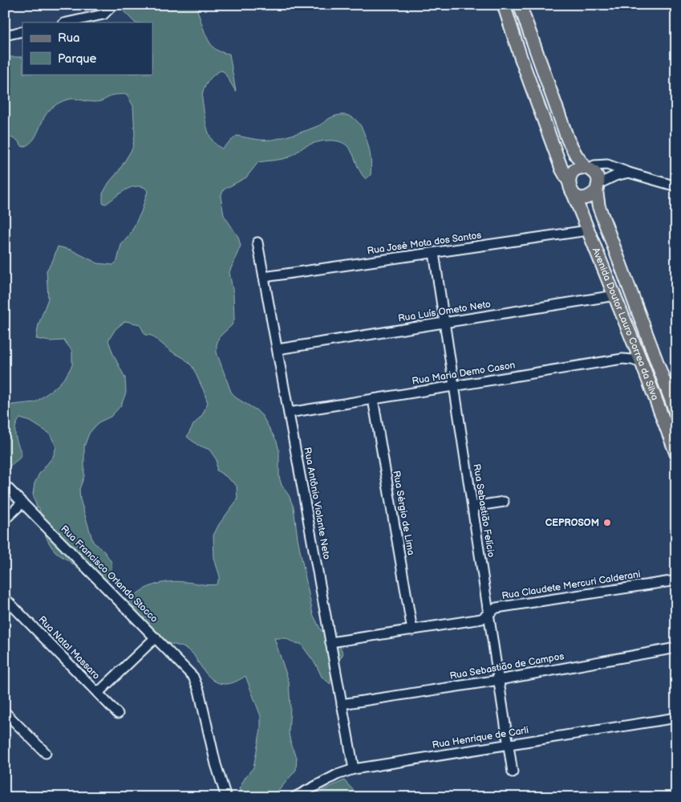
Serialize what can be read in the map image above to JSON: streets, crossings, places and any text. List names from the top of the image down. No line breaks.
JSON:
{"streets":{"main road":["Avenida Doutor Lauro Correa da Silva"],"street":["Rua José Mota dos Santos","Rua Luís Ometo Neto","Rua Maria Demo Cason","Rua Antônio Violante Neto","Rua Sebastião Felício","Rua Sérgio de Lima","Rua Francisco Orlando Stocco","Rua Claudete Mercuri Calderani","Rua Natal Massaro","Rua Sebastião de Campos","Rua Henrique de Carli"]},"crossings":[["Rua José Mota dos Santos","Avenida Doutor Lauro Correa da Silva"],["Rua José Mota dos Santos","Rua Antônio Violante Neto"],["Rua José Mota dos Santos","Rua Sebastião Felício"],["Rua Luís Ometo Neto","Avenida Doutor Lauro Correa da Silva"],["Rua Luís Ometo Neto","Rua Antônio Violante Neto"],["Rua Luís Ometo Neto","Rua Sebastião Felício"],["Avenida Doutor Lauro Correa da Silva","Rua Maria Demo Cason"],["Rua Maria Demo Cason","Rua Antônio Violante Neto"],["Rua Maria Demo Cason","Rua Sebastião Felício"],["Rua Maria Demo Cason","Rua Sérgio de Lima"],["Rua Antônio Violante Neto","Rua Claudete Mercuri Calderani"],["Rua Antônio Violante Neto","Rua Sebastião de Campos"],["Rua Antônio Violante Neto","Rua Henrique de Carli"],["Rua Sebastião Felício","Rua Claudete Mercuri Calderani"],["Rua Sebastião Felício","Rua Sebastião de Campos"],["Rua Sebastião Felício","Rua Henrique de Carli"],["Rua Sérgio de Lima","Rua Claudete Mercuri Calderani"]],"places":["CEPROSOM"],"legend":["Rua","Parque"]}
